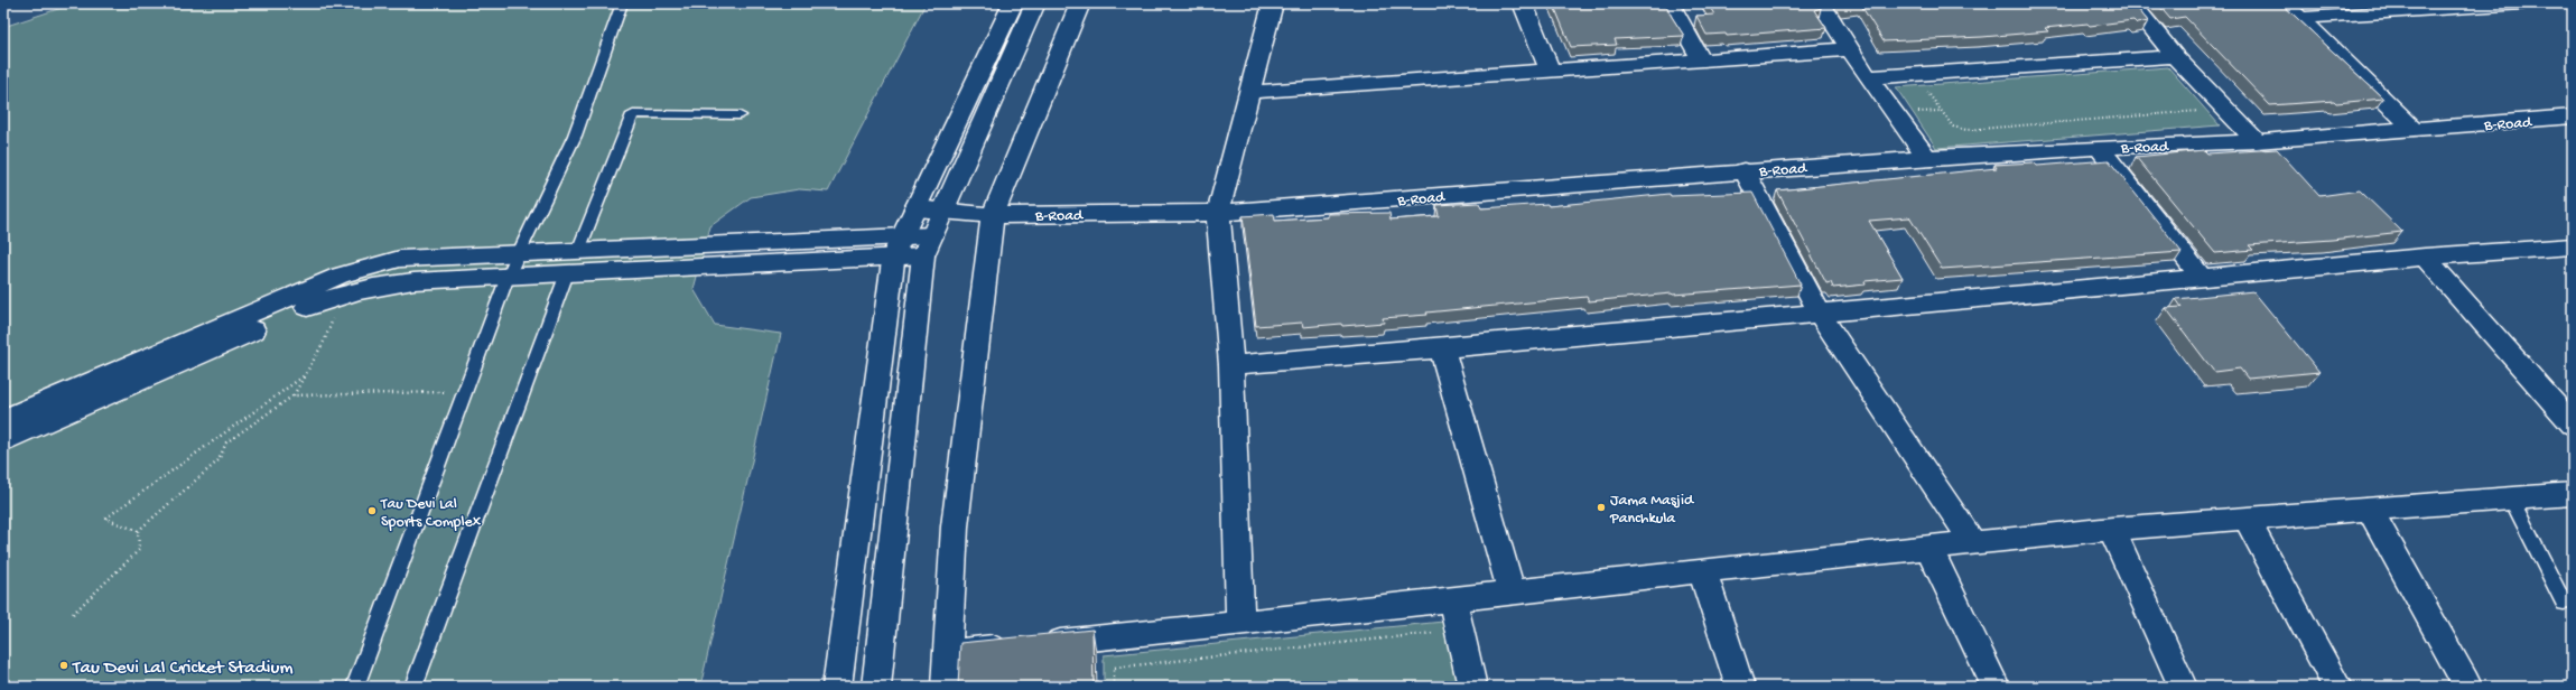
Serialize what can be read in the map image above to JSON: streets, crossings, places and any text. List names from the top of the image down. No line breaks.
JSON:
{"streets":{"street":["B-Road"]},"places":["Jama Masjid Panchkula","Tau Devi Lal Sports Complex","Tau Devi Lal Cricket Stadium"]}
